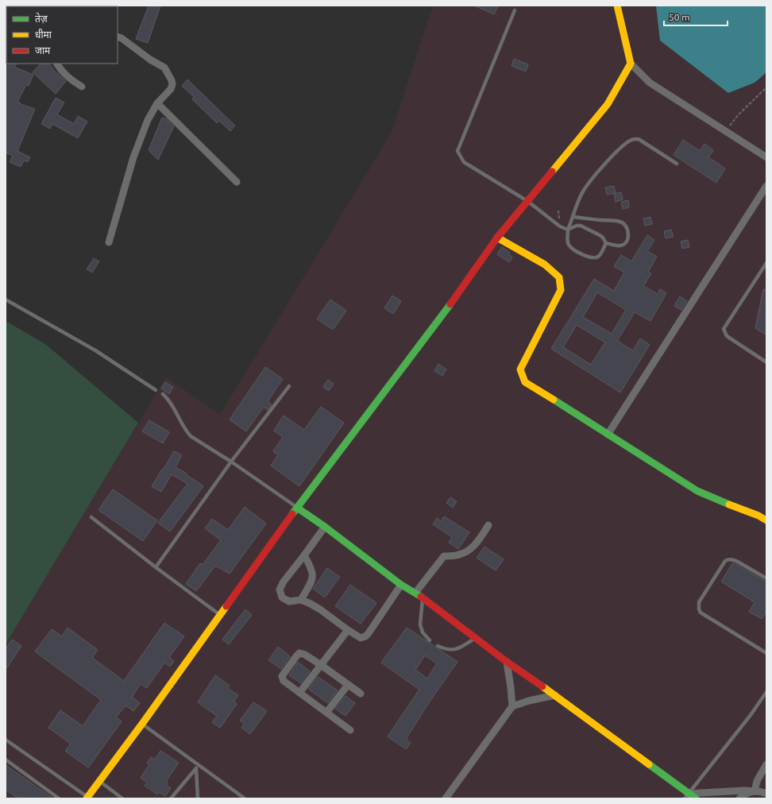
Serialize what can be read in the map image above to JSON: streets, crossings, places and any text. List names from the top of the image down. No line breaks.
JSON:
{"legend":["तेज़","धीमा","जाम"],"scale_bar":"50 m"}
